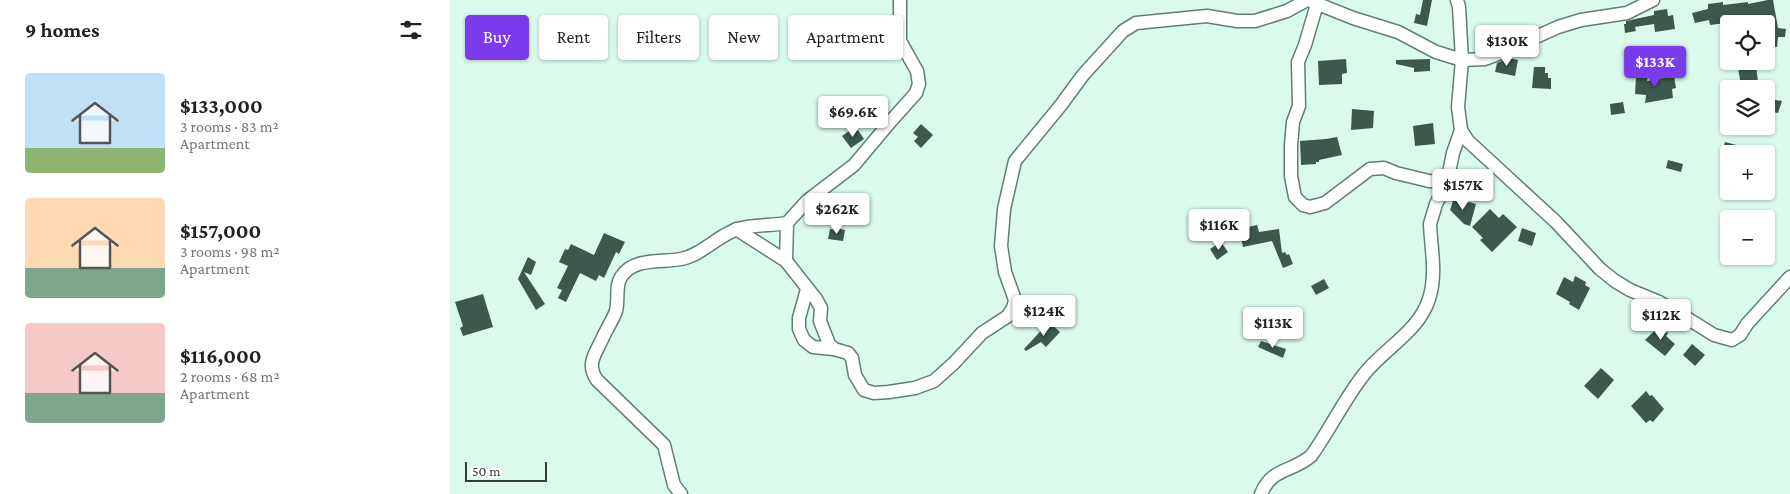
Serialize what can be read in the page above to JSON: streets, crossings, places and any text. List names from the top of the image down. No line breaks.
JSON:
{"scale_bar":"50 m","page":{"heading":"9 homes","map_buttons":["+","−"],"chip":["Buy","Rent","Filters","New","Apartment"],"price":["$130K","$133K","$69.6K","$157K","$262K","$116K","$124K","$112K","$113K"],"list":[{"name":"$133,000","note":"3 rooms · 83 m² · Apartment"},{"name":"$157,000","note":"3 rooms · 98 m² · Apartment"},{"name":"$116,000","note":"2 rooms · 68 m² · Apartment"}],"scale":"50 m"}}
